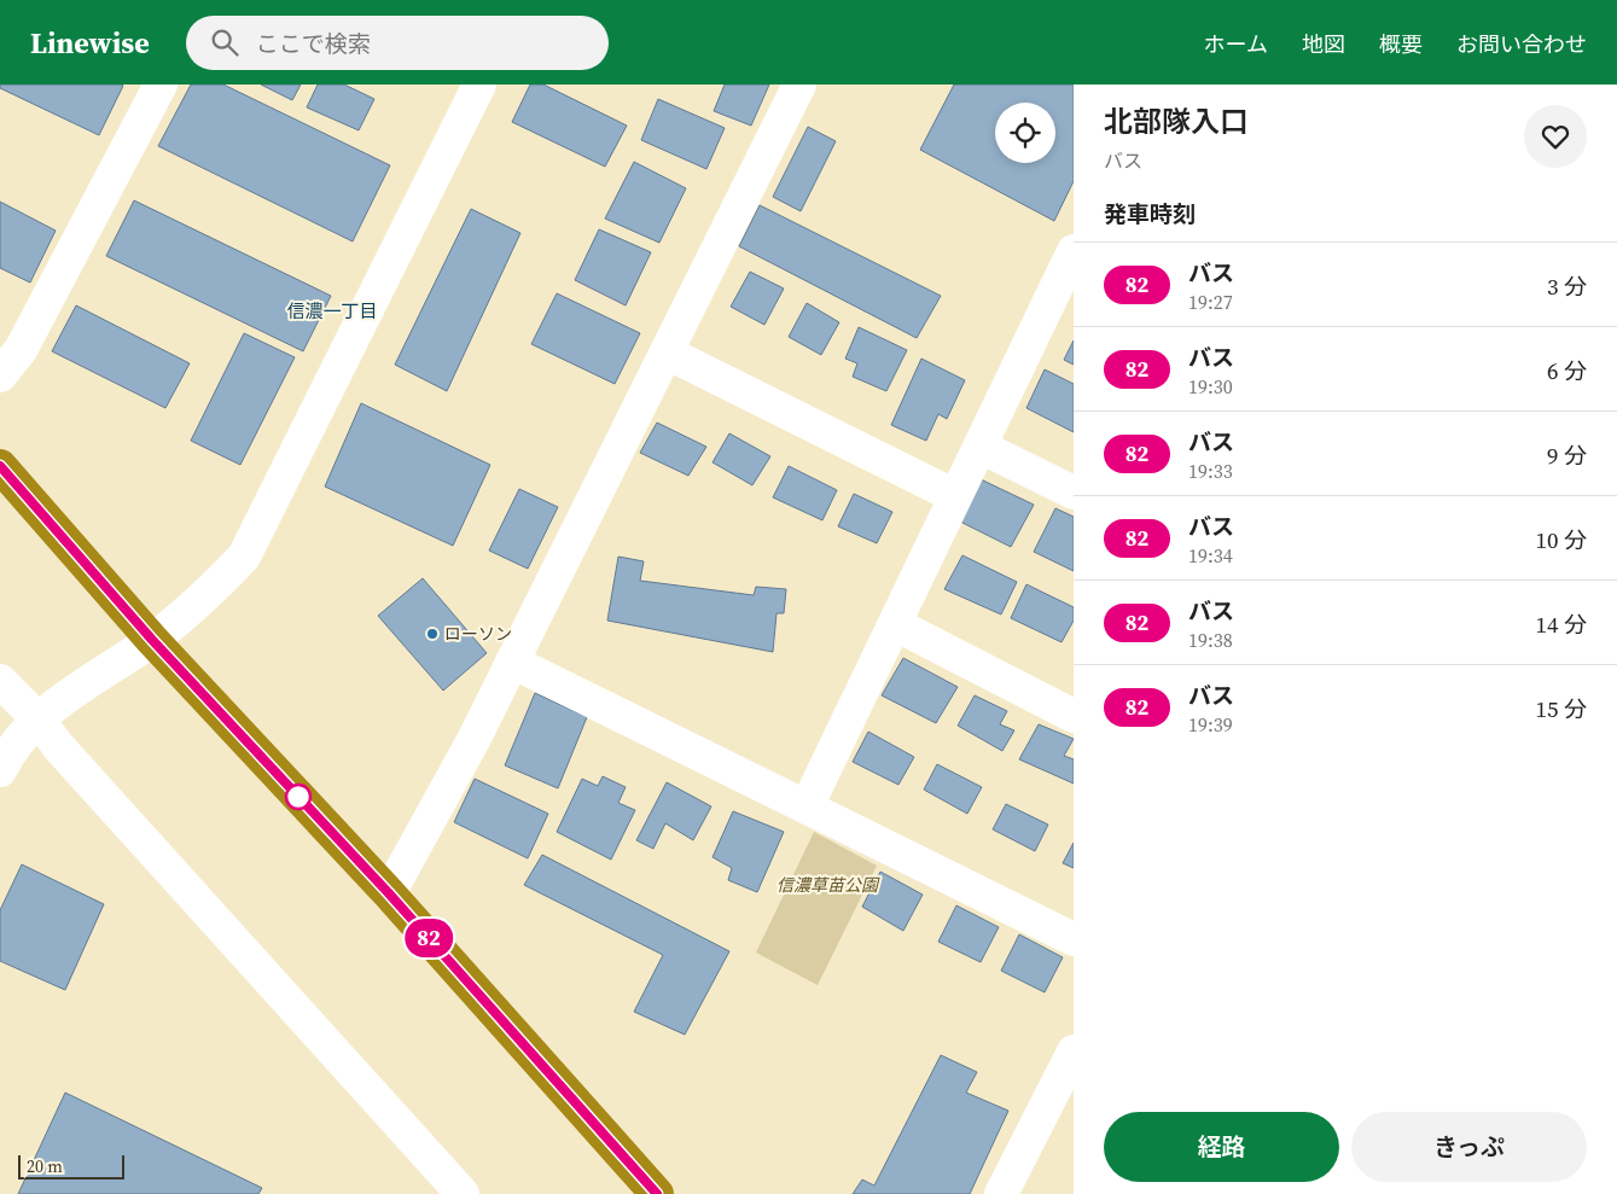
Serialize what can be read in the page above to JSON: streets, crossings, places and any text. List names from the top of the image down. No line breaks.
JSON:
{"districts":["信濃一丁目"],"parks":["信濃草苗公園"],"places":["ローソン"],"lines":["bus line 82"],"scale_bar":"20 m","page":{"header":"Linewise","search":"ここで検索","nav":["ホーム","地図","概要","お問い合わせ"],"on_map":"82","heading":[["北部隊入口","バス"],"発車時刻"],"list":[{"mark":"82","name":"バス","note":"19:27","value":"3 分"},{"mark":"82","name":"バス","note":"19:30","value":"6 分"},{"mark":"82","name":"バス","note":"19:33","value":"9 分"},{"mark":"82","name":"バス","note":"19:34","value":"10 分"},{"mark":"82","name":"バス","note":"19:38","value":"14 分"},{"mark":"82","name":"バス","note":"19:39","value":"15 分"}],"buttons":["経路","きっぷ"],"scale":"20 m"}}
